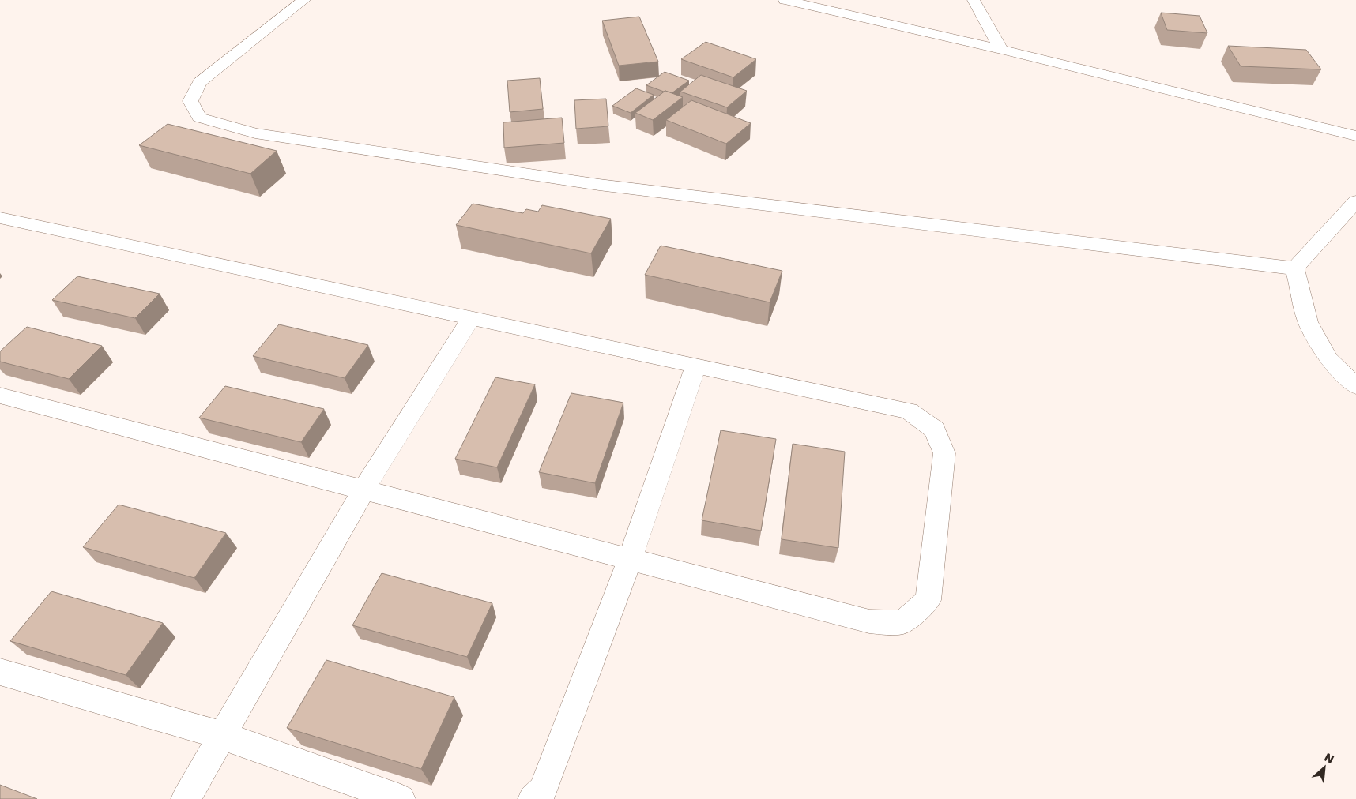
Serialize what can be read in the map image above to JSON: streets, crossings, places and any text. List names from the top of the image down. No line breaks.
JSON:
{"north":"top right"}
